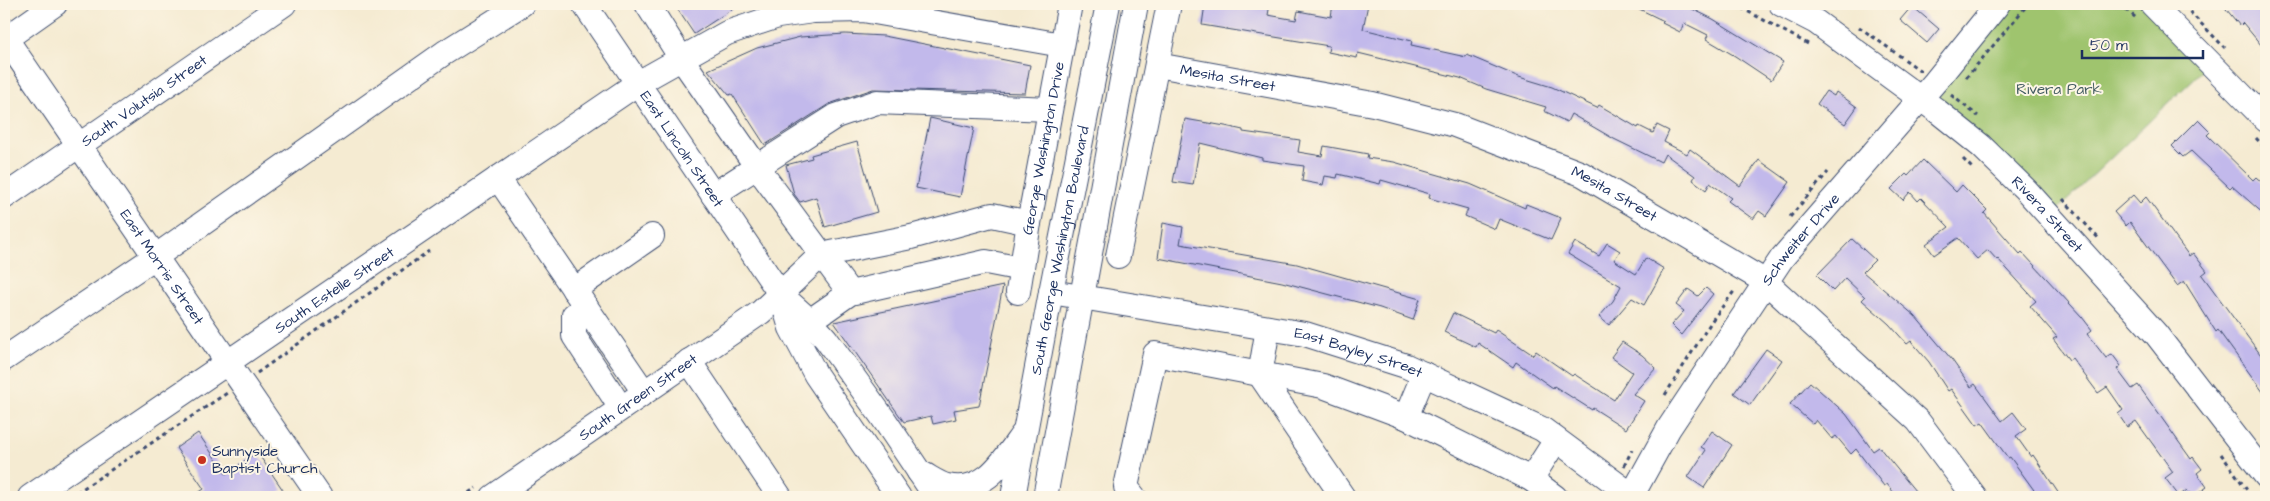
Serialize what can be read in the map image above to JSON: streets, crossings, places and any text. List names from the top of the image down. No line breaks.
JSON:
{"streets":{"street":["Mesita Street","South Volutsia Street","George Washington Drive","East Lincoln Street","Rivera Street","Schweiter Drive","South George Washington Boulevard","East Morris Street","South Estelle Street","East Bayley Street","South Green Street"]},"crossings":[["Mesita Street","Schweiter Drive"],["South Volutsia Street","East Morris Street"],["George Washington Drive","South Estelle Street"],["East Lincoln Street","South Estelle Street"],["East Lincoln Street","South Green Street"],["Rivera Street","Schweiter Drive"],["Schweiter Drive","East Bayley Street"],["South George Washington Boulevard","East Bayley Street"],["East Morris Street","South Estelle Street"]],"parks":["Rivera Park"],"places":["Sunnyside Baptist Church"],"scale_bar":"50 m"}
